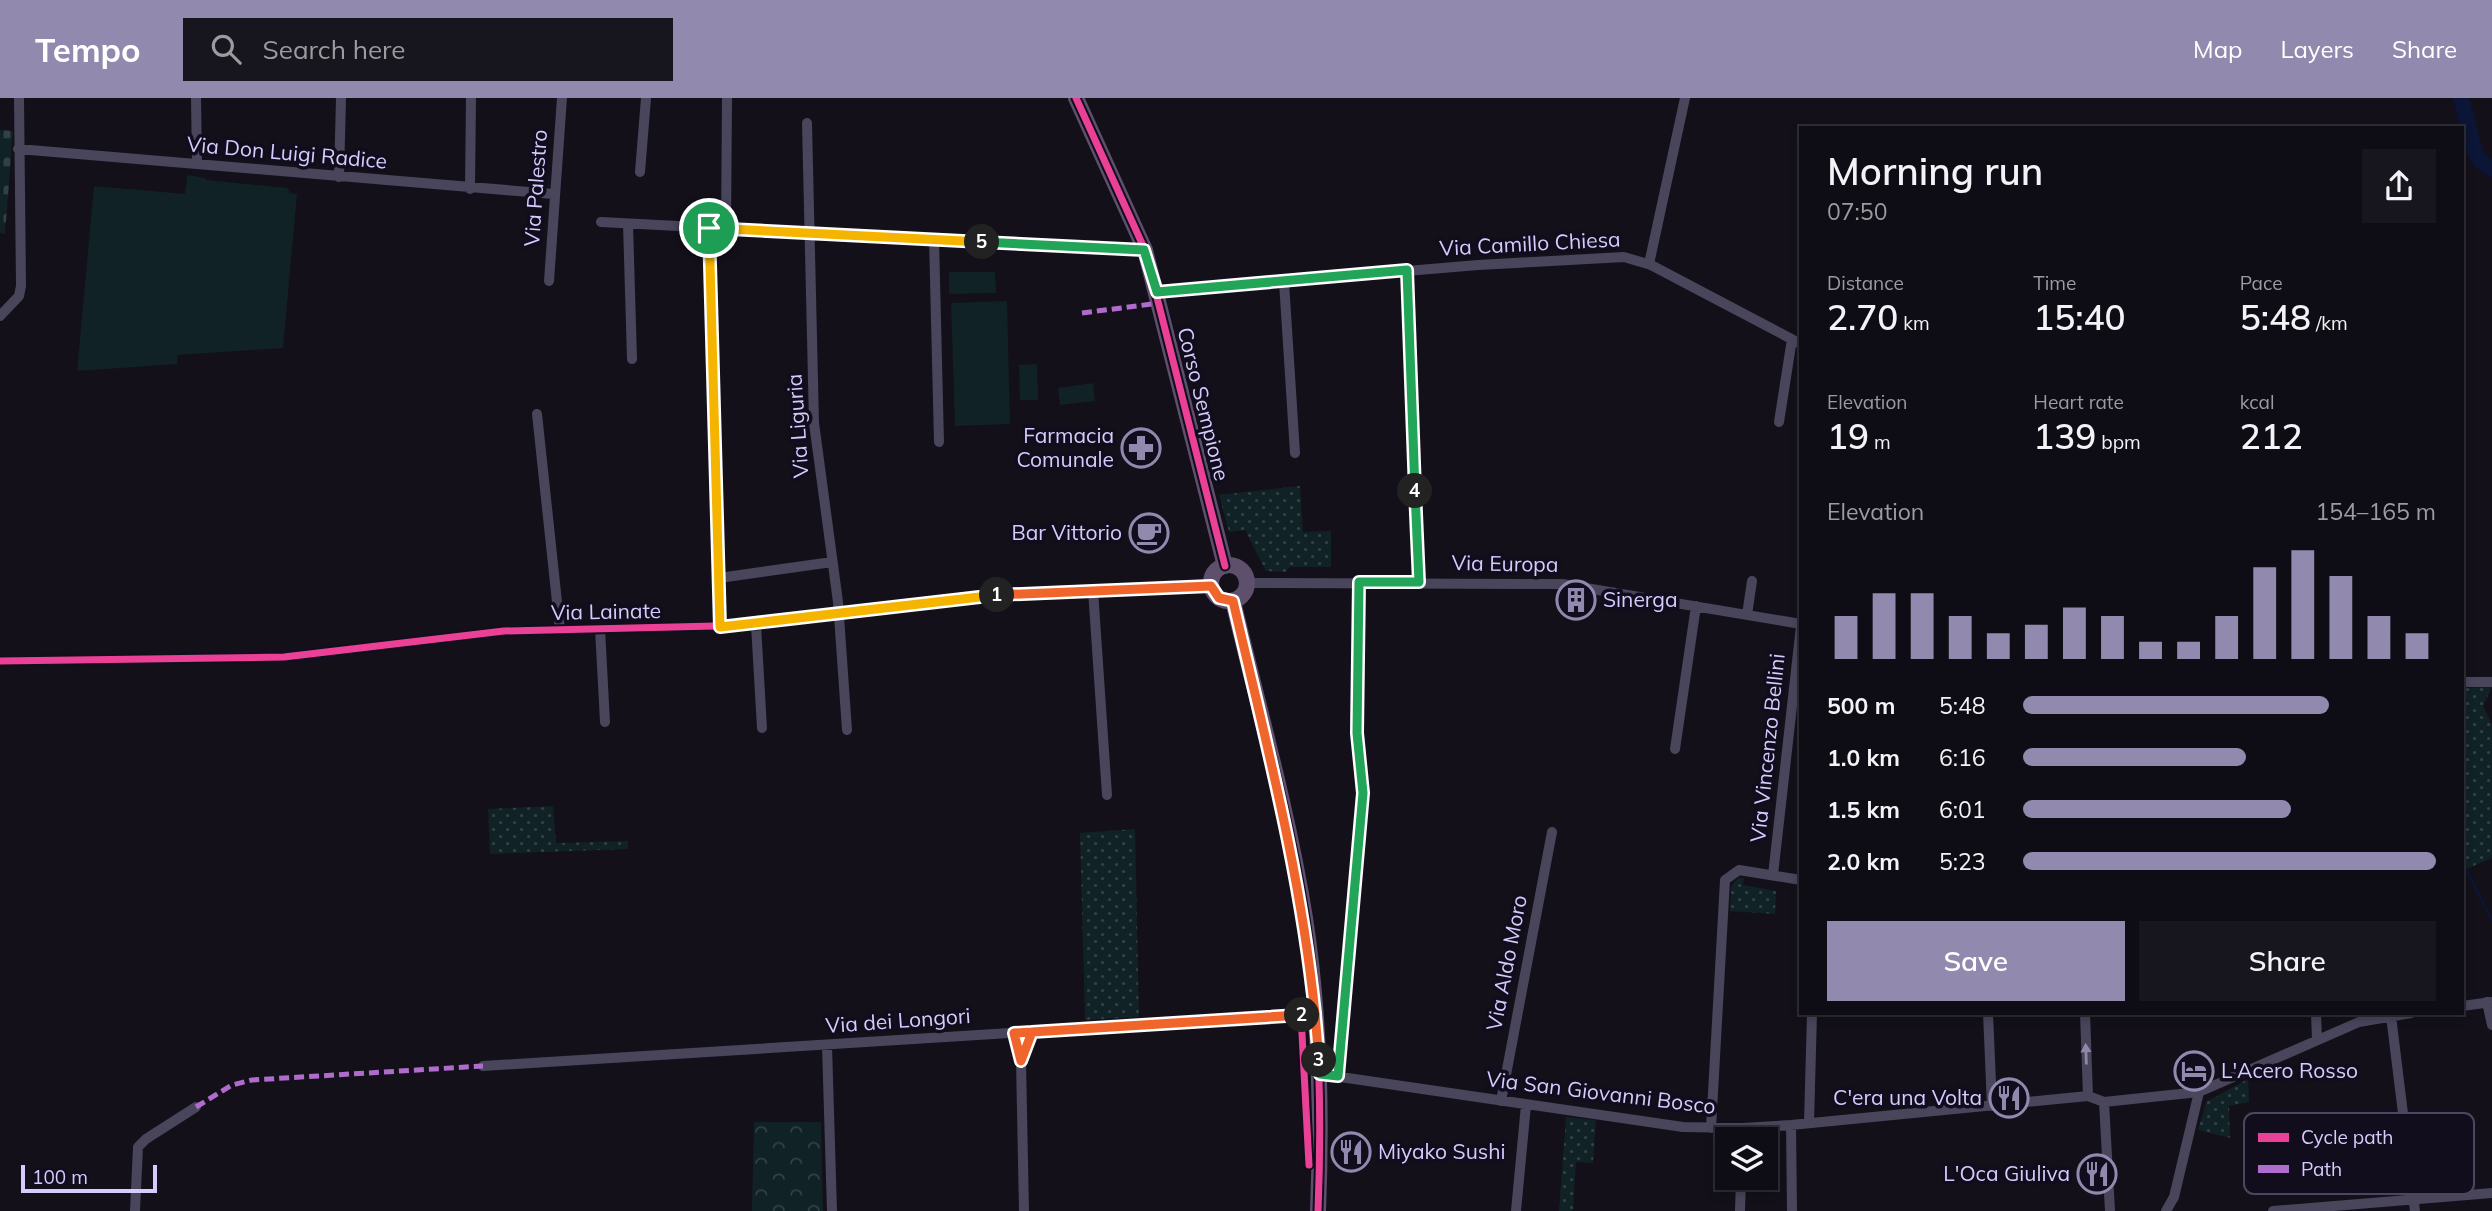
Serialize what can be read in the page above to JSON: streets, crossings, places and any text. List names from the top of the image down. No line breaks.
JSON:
{"streets":{"main road":["Corso Sempione"],"street":["Via Don Luigi Radice","Via Palestro","Via Camillo Chiesa","Via Liguria","Via Europa","Via Lainate","Via Vincenzo Bellini","Via Aldo Moro","Via dei Longori","Via San Giovanni Bosco"]},"crossings":[["Via Don Luigi Radice","Via Palestro"],["Via Camillo Chiesa","Corso Sempione"],["Corso Sempione","Via Europa"],["Corso Sempione","Via Lainate"],["Via Liguria","Via Lainate"],["Via Europa","Via Lainate"],["Via Aldo Moro","Via San Giovanni Bosco"]],"places":{"pharmacy":["Farmacia Comunale"],"cafe":["Bar Vittorio"],"building":["Sinerga"],"hotel":["L'Acero Rosso"],"restaurant":["C'era una Volta","Miyako Sushi","L'Oca Giuliva"]},"legend":["Cycle path","Path"],"scale_bar":"100 m","page":{"header":"Tempo","search":"Search here","nav":["Map","Layers","Share"],"heading":["Morning run","07:50"],"pins":["5","4","1","2","3"],"stats":[["Distance","2.70 km"],["Time","15:40"],["Pace","5:48 /km"],["Elevation","19 m"],["Heart rate","139 bpm"],["kcal","212"]],"chart":["Elevation","154–165 m"],"list":[{"name":"500 m","note":"5:48"},{"name":"1.0 km","note":"6:16"},{"name":"1.5 km","note":"6:01"},{"name":"2.0 km","note":"5:23"}],"buttons":["Save","Share"],"scale":"100 m"}}
